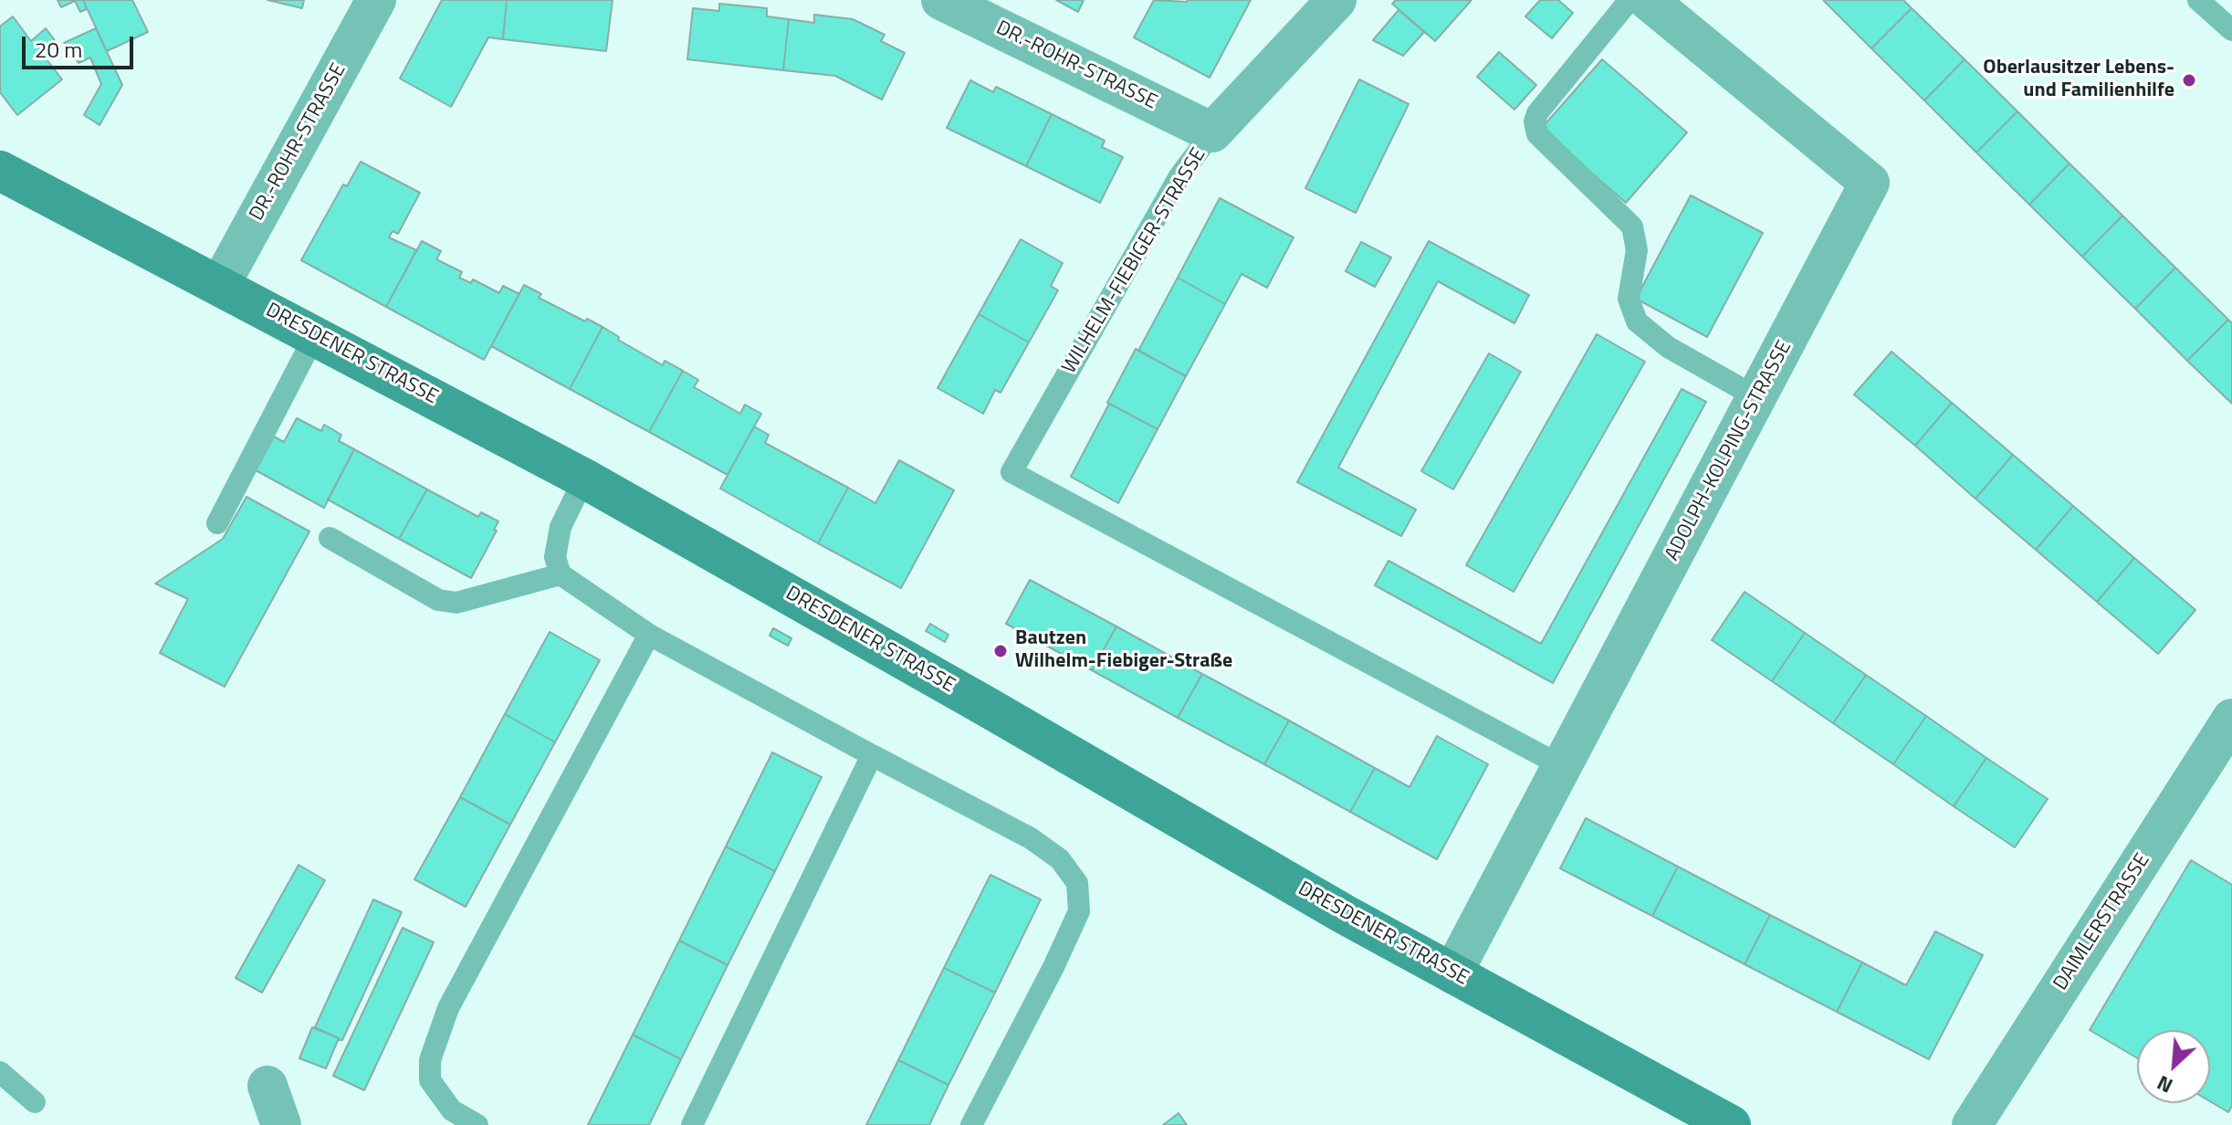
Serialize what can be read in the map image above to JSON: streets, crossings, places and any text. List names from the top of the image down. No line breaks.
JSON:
{"streets":{"main road":["DRESDENER STRASSE"],"street":["DR.-ROHR-STRASSE","WILHELM-FIEBIGER-STRASSE","ADOLPH-KOLPING-STRASSE","DAIMLERSTRASSE"]},"crossings":[["DR.-ROHR-STRASSE","WILHELM-FIEBIGER-STRASSE"],["DR.-ROHR-STRASSE","DRESDENER STRASSE"],["WILHELM-FIEBIGER-STRASSE","ADOLPH-KOLPING-STRASSE"],["DRESDENER STRASSE","ADOLPH-KOLPING-STRASSE"]],"places":["Oberlausitzer Lebens- und Familienhilfe","Bautzen Wilhelm-Fiebiger-Straße"],"scale_bar":"20 m","north":"bottom left"}
